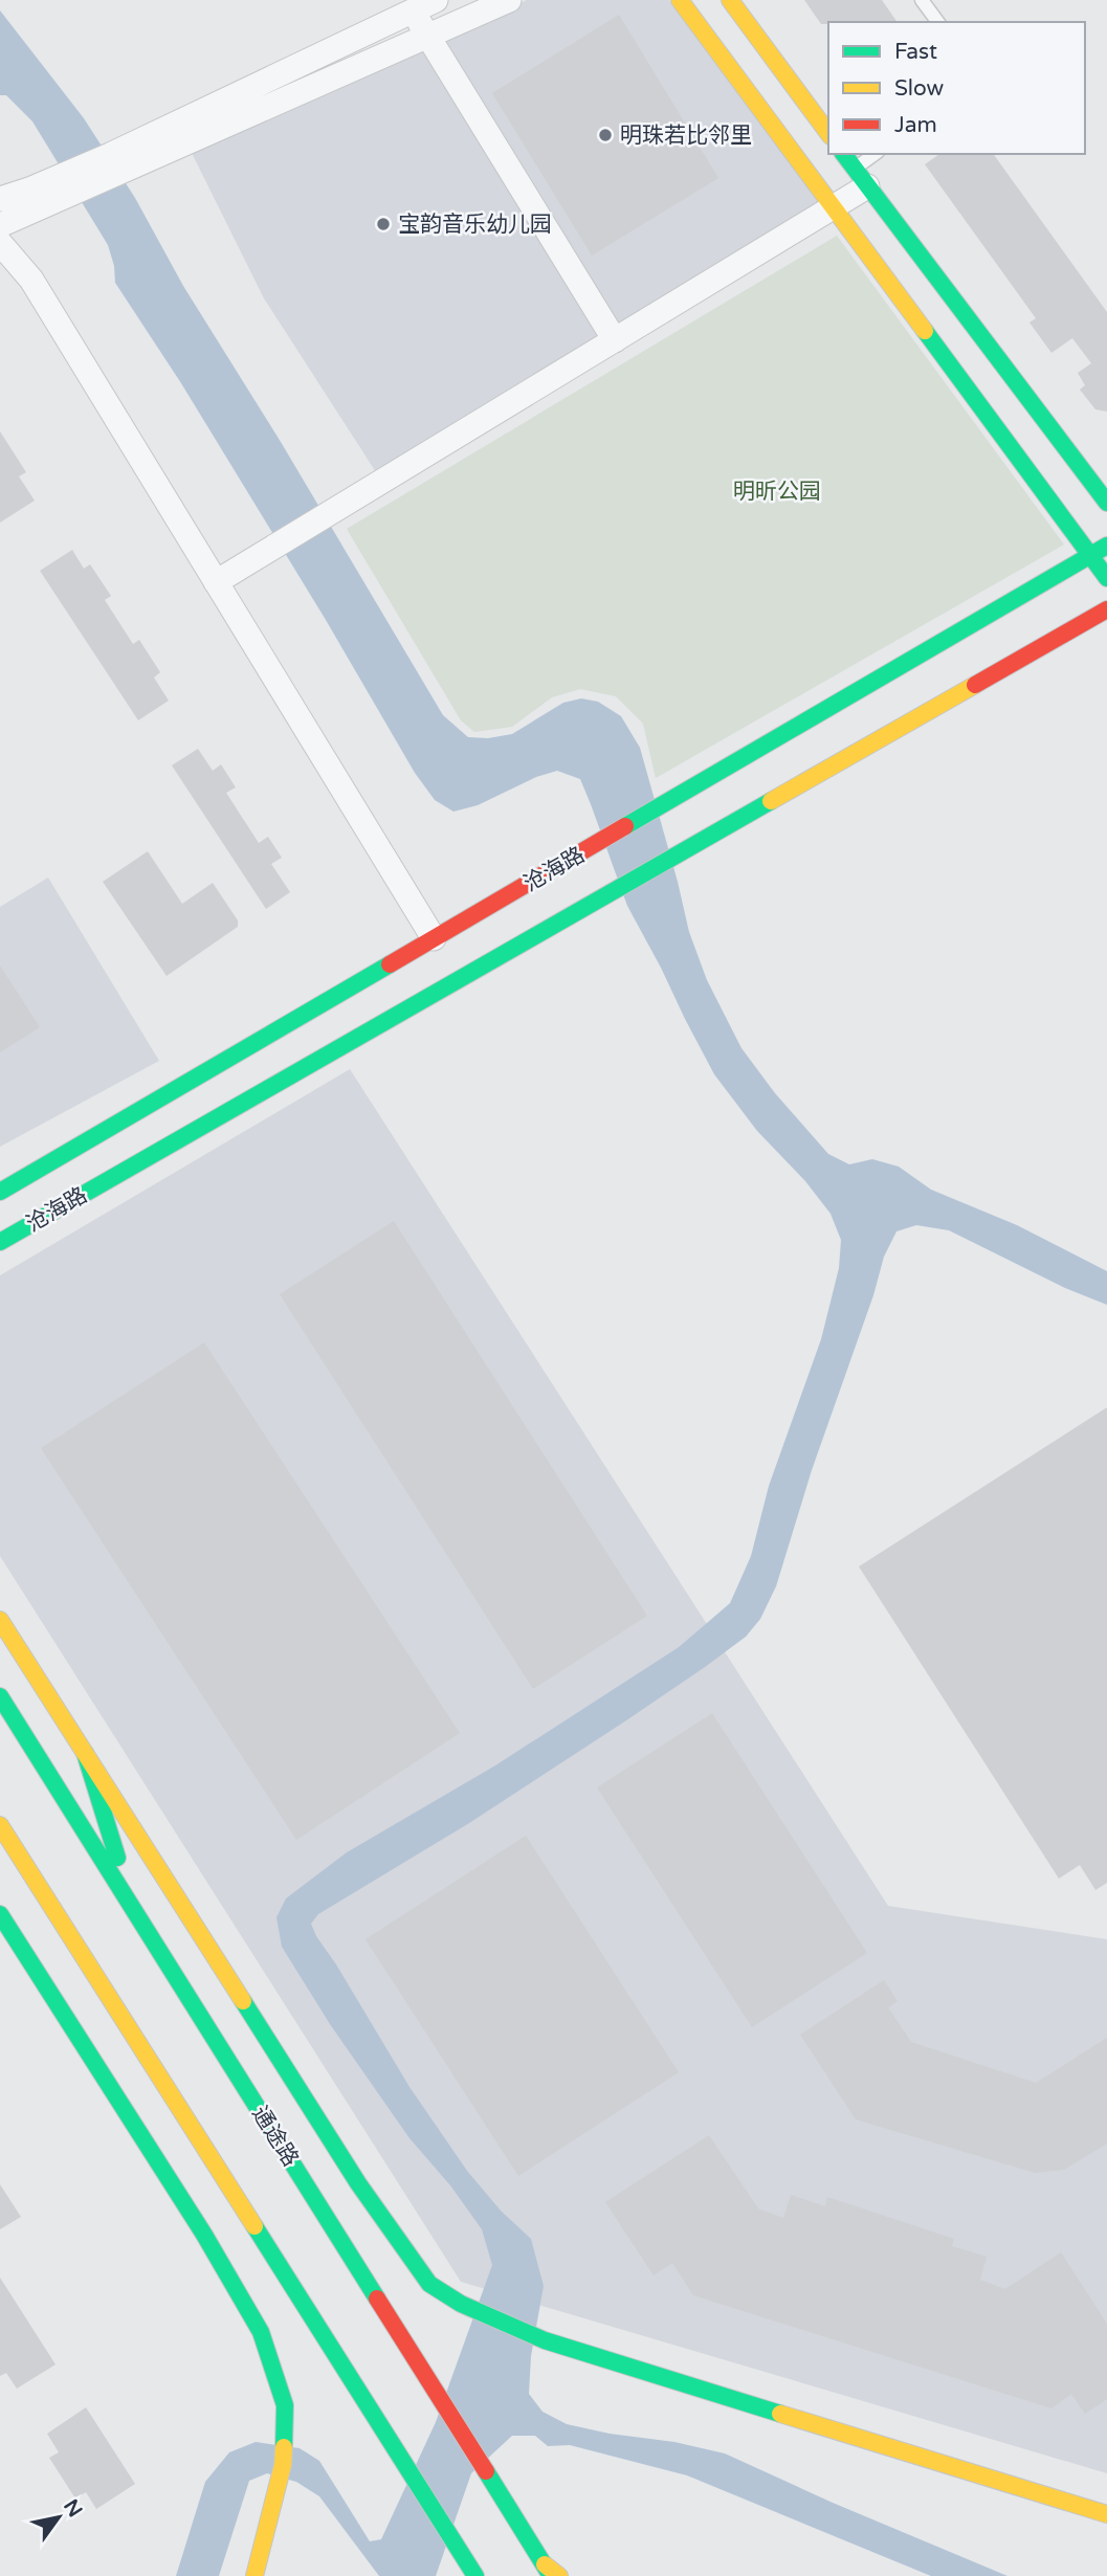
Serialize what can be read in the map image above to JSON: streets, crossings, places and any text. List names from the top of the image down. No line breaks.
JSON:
{"streets":{"main road":["沧海路","通途路"]},"parks":["明昕公园"],"places":["明珠若比邻里","宝韵音乐幼儿园"],"legend":["Fast","Slow","Jam"],"north":"top right"}
